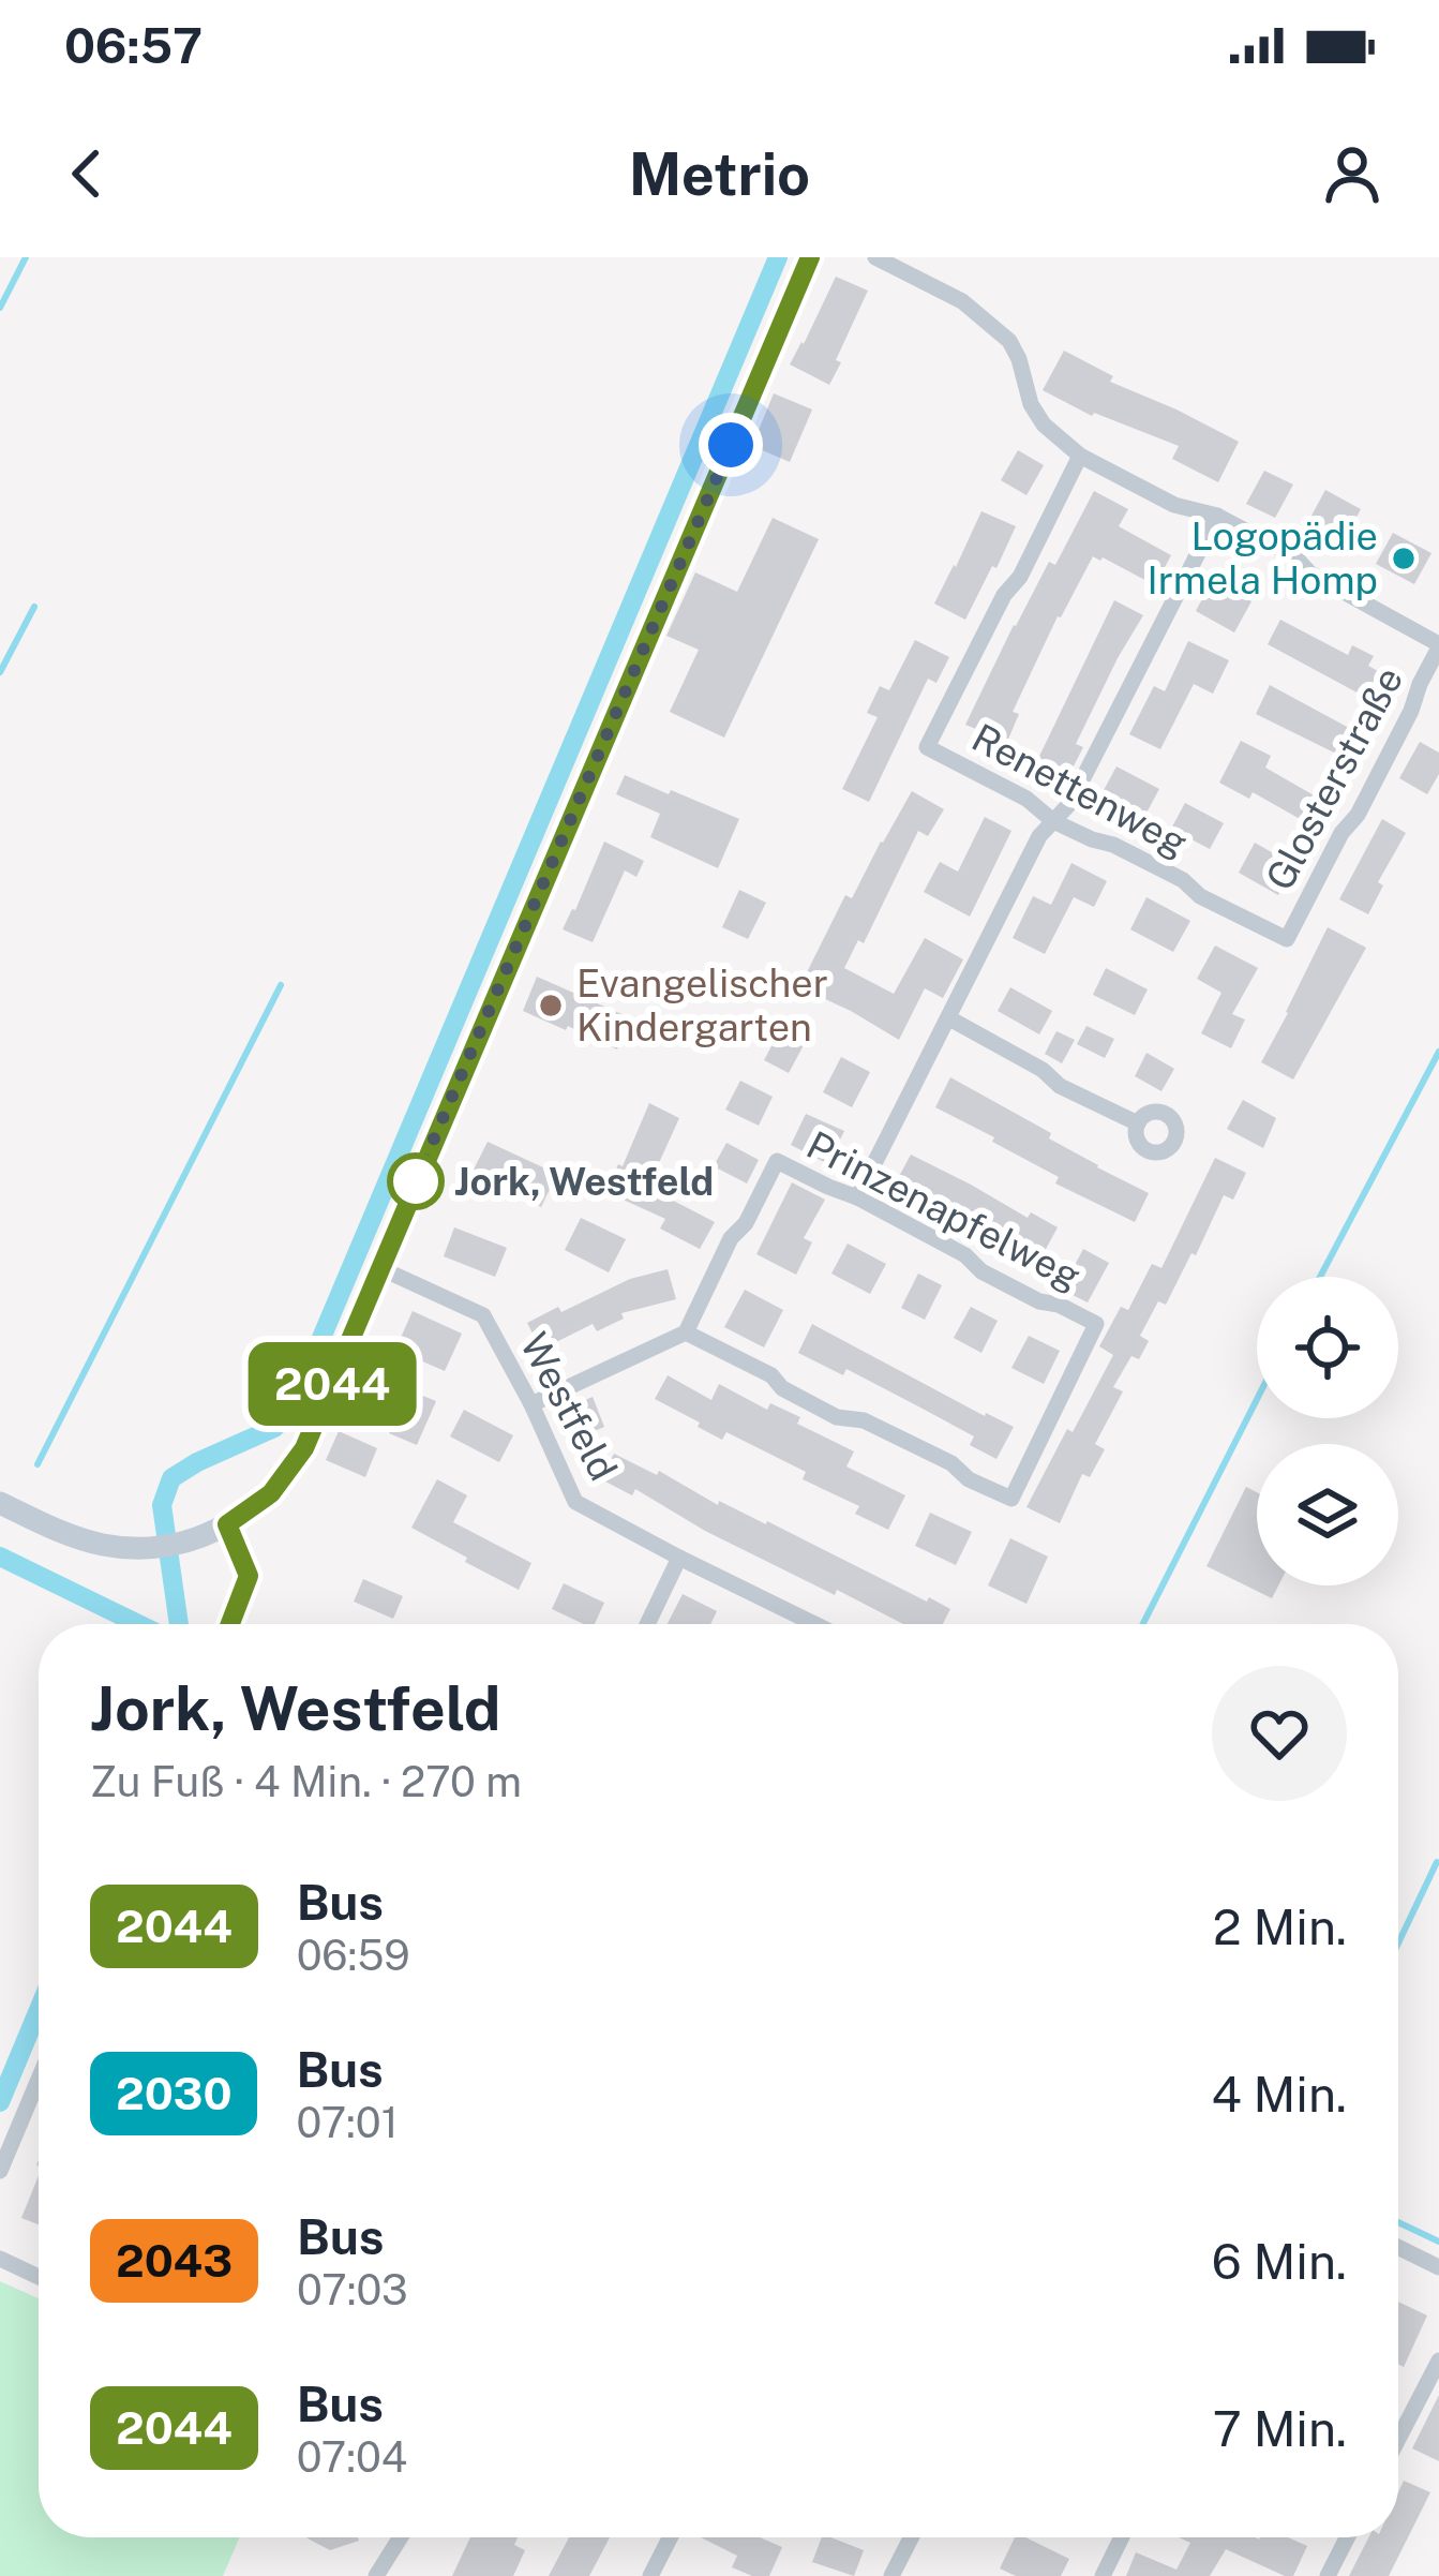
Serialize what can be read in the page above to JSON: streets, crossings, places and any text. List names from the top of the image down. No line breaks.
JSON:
{"streets":{"street":["Glosterstraße","Renettenweg","Prinzenapfelweg","Westfeld"]},"crossings":[["Glosterstraße","Renettenweg"]],"places":["Logopädie Irmela Homp","Evangelischer Kindergarten","Jork, Westfeld"],"lines":["bus line 2044"],"page":{"status":"06:57","header":"Metrio","on_map":"2044","heading":["Jork, Westfeld","Zu Fuß · 4 Min. · 270 m"],"list":[{"mark":"2044","name":"Bus","note":"06:59","value":"2 Min."},{"mark":"2030","name":"Bus","note":"07:01","value":"4 Min."},{"mark":"2043","name":"Bus","note":"07:03","value":"6 Min."},{"mark":"2044","name":"Bus","note":"07:04","value":"7 Min."}]}}
